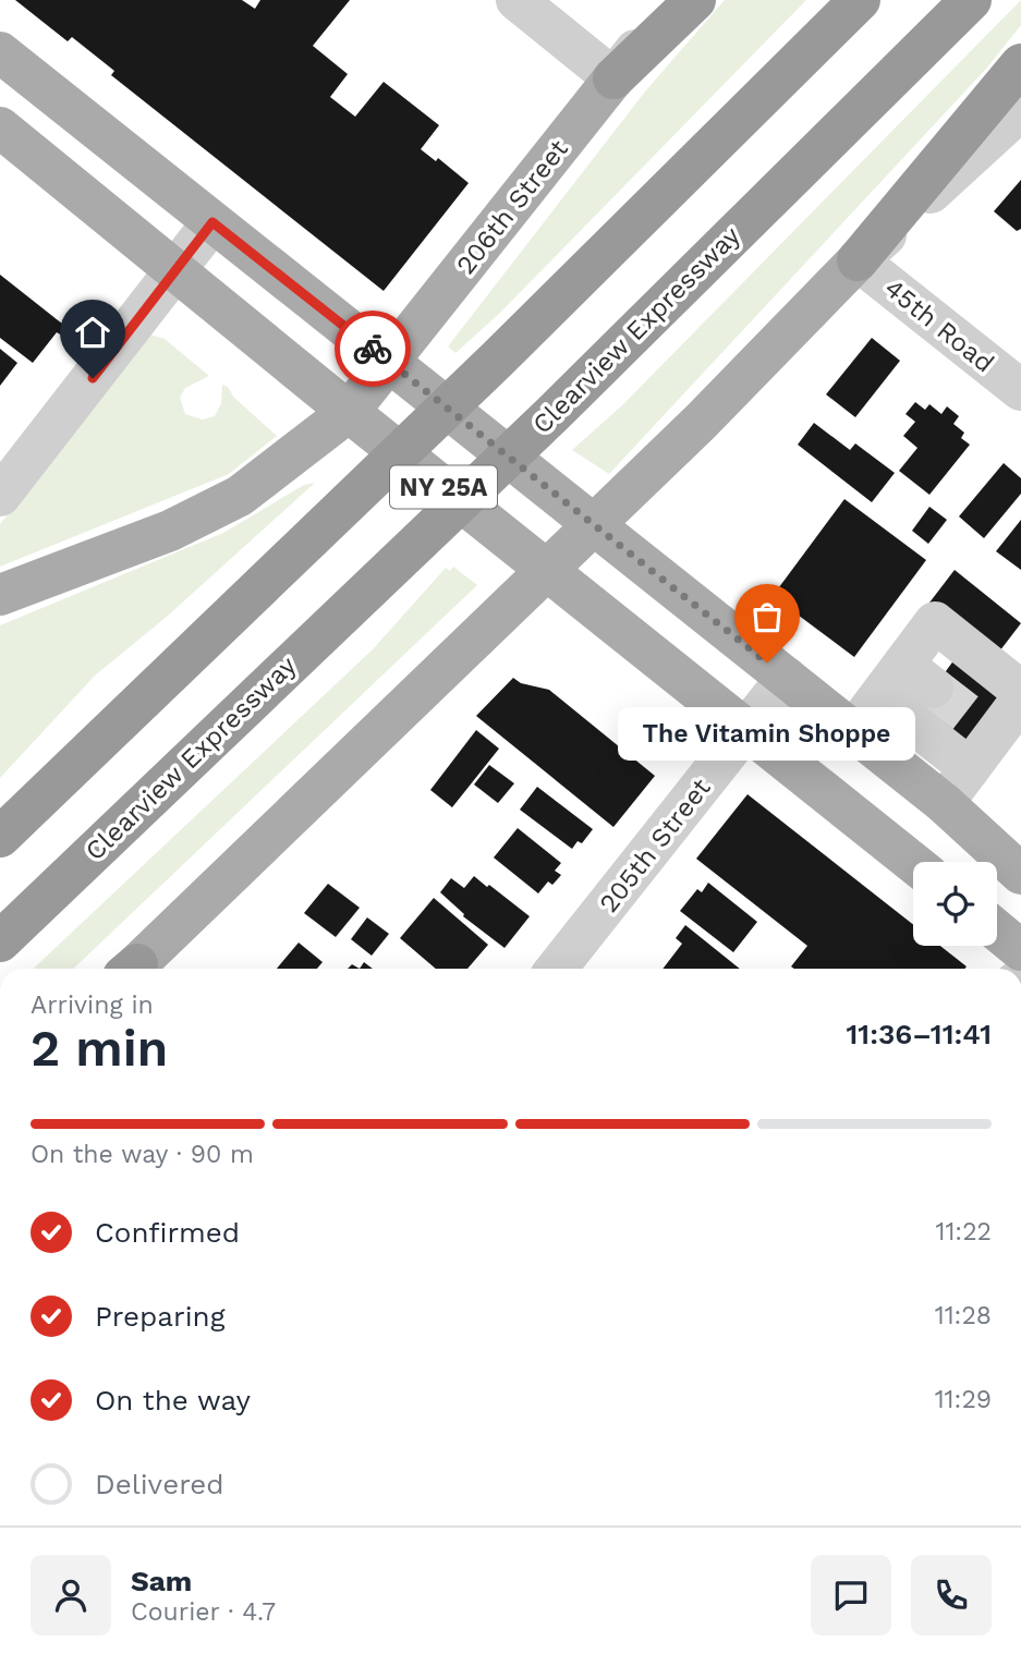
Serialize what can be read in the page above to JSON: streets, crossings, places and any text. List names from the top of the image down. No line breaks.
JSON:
{"streets":{"highway":["Clearview Expressway"],"main road":["206th Street","NY 25A"],"street":["45th Road","205th Street"]},"crossings":[["206th Street","NY 25A"],["NY 25A","205th Street"]],"places":["The Vitamin Shoppe"],"page":{"bubble":"The Vitamin Shoppe","heading":["2 min","Arriving in","11:36–11:41"],"panel":["Sam","Courier · 4.7"],"bar":"On the way · 90 m","list":[["Confirmed","11:22"],["Preparing","11:28"],["On the way","11:29"],"Delivered"]}}
